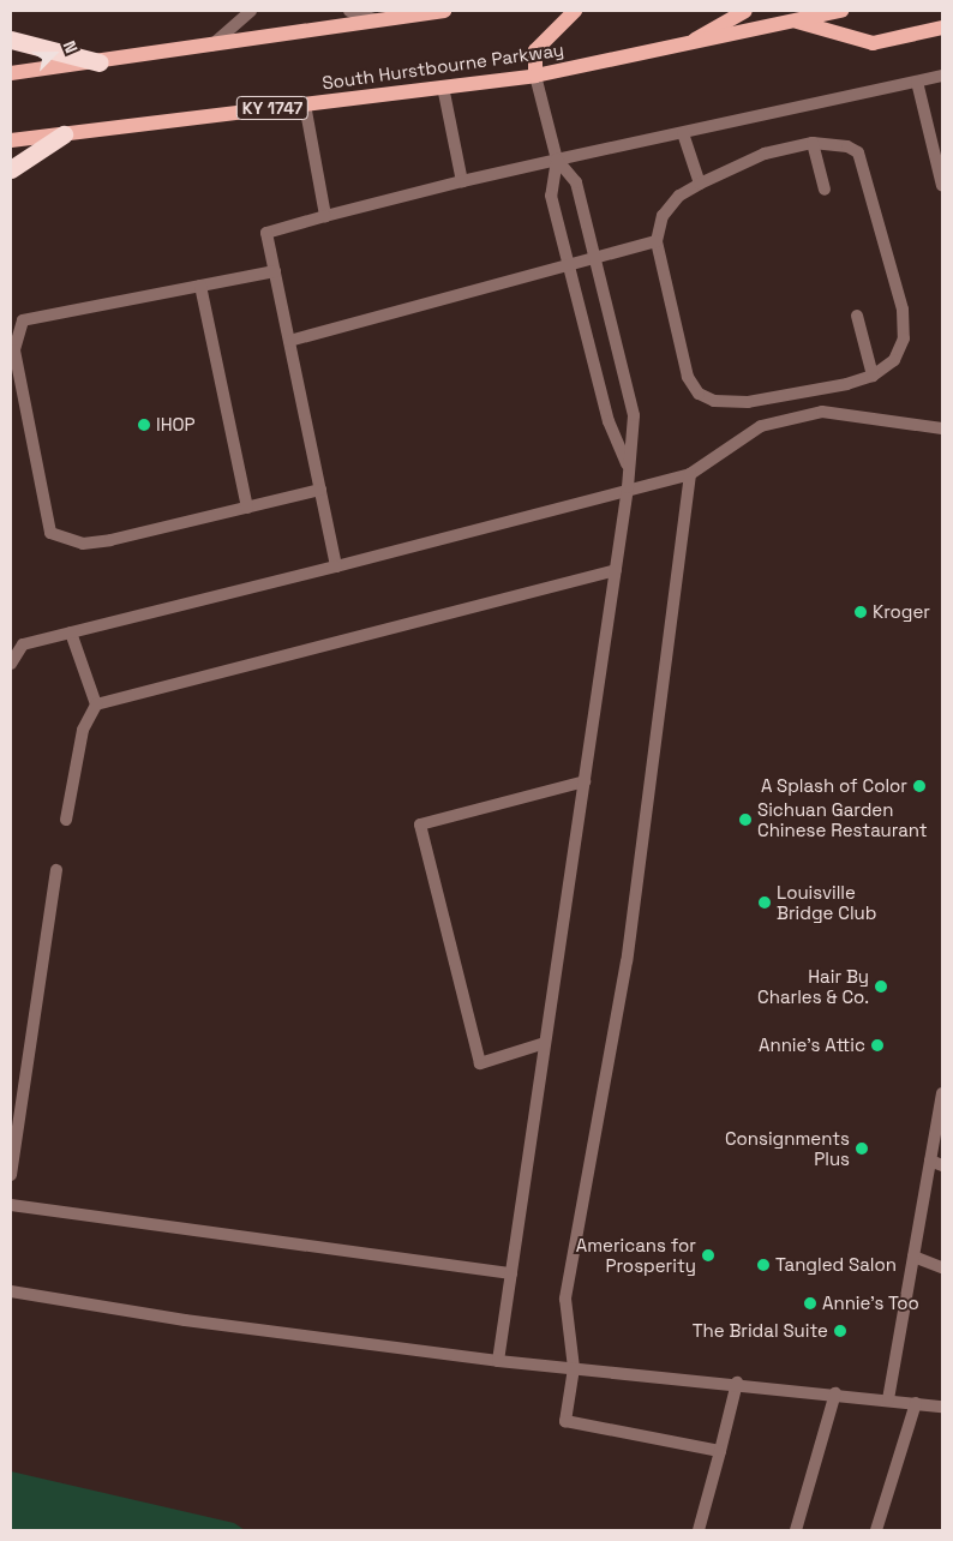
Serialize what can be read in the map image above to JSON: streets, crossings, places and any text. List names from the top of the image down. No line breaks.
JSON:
{"streets":{"main road":["South Hurstbourne Parkway","KY 1747"]},"places":["IHOP","Kroger","A Splash of Color","Sichuan Garden Chinese Restaurant","Louisville Bridge Club","Hair By Charles & Co.","Annie's Attic","Consignments Plus","Americans for Prosperity","Tangled Salon","Annie's Too","The Bridal Suite"],"north":"top right"}
